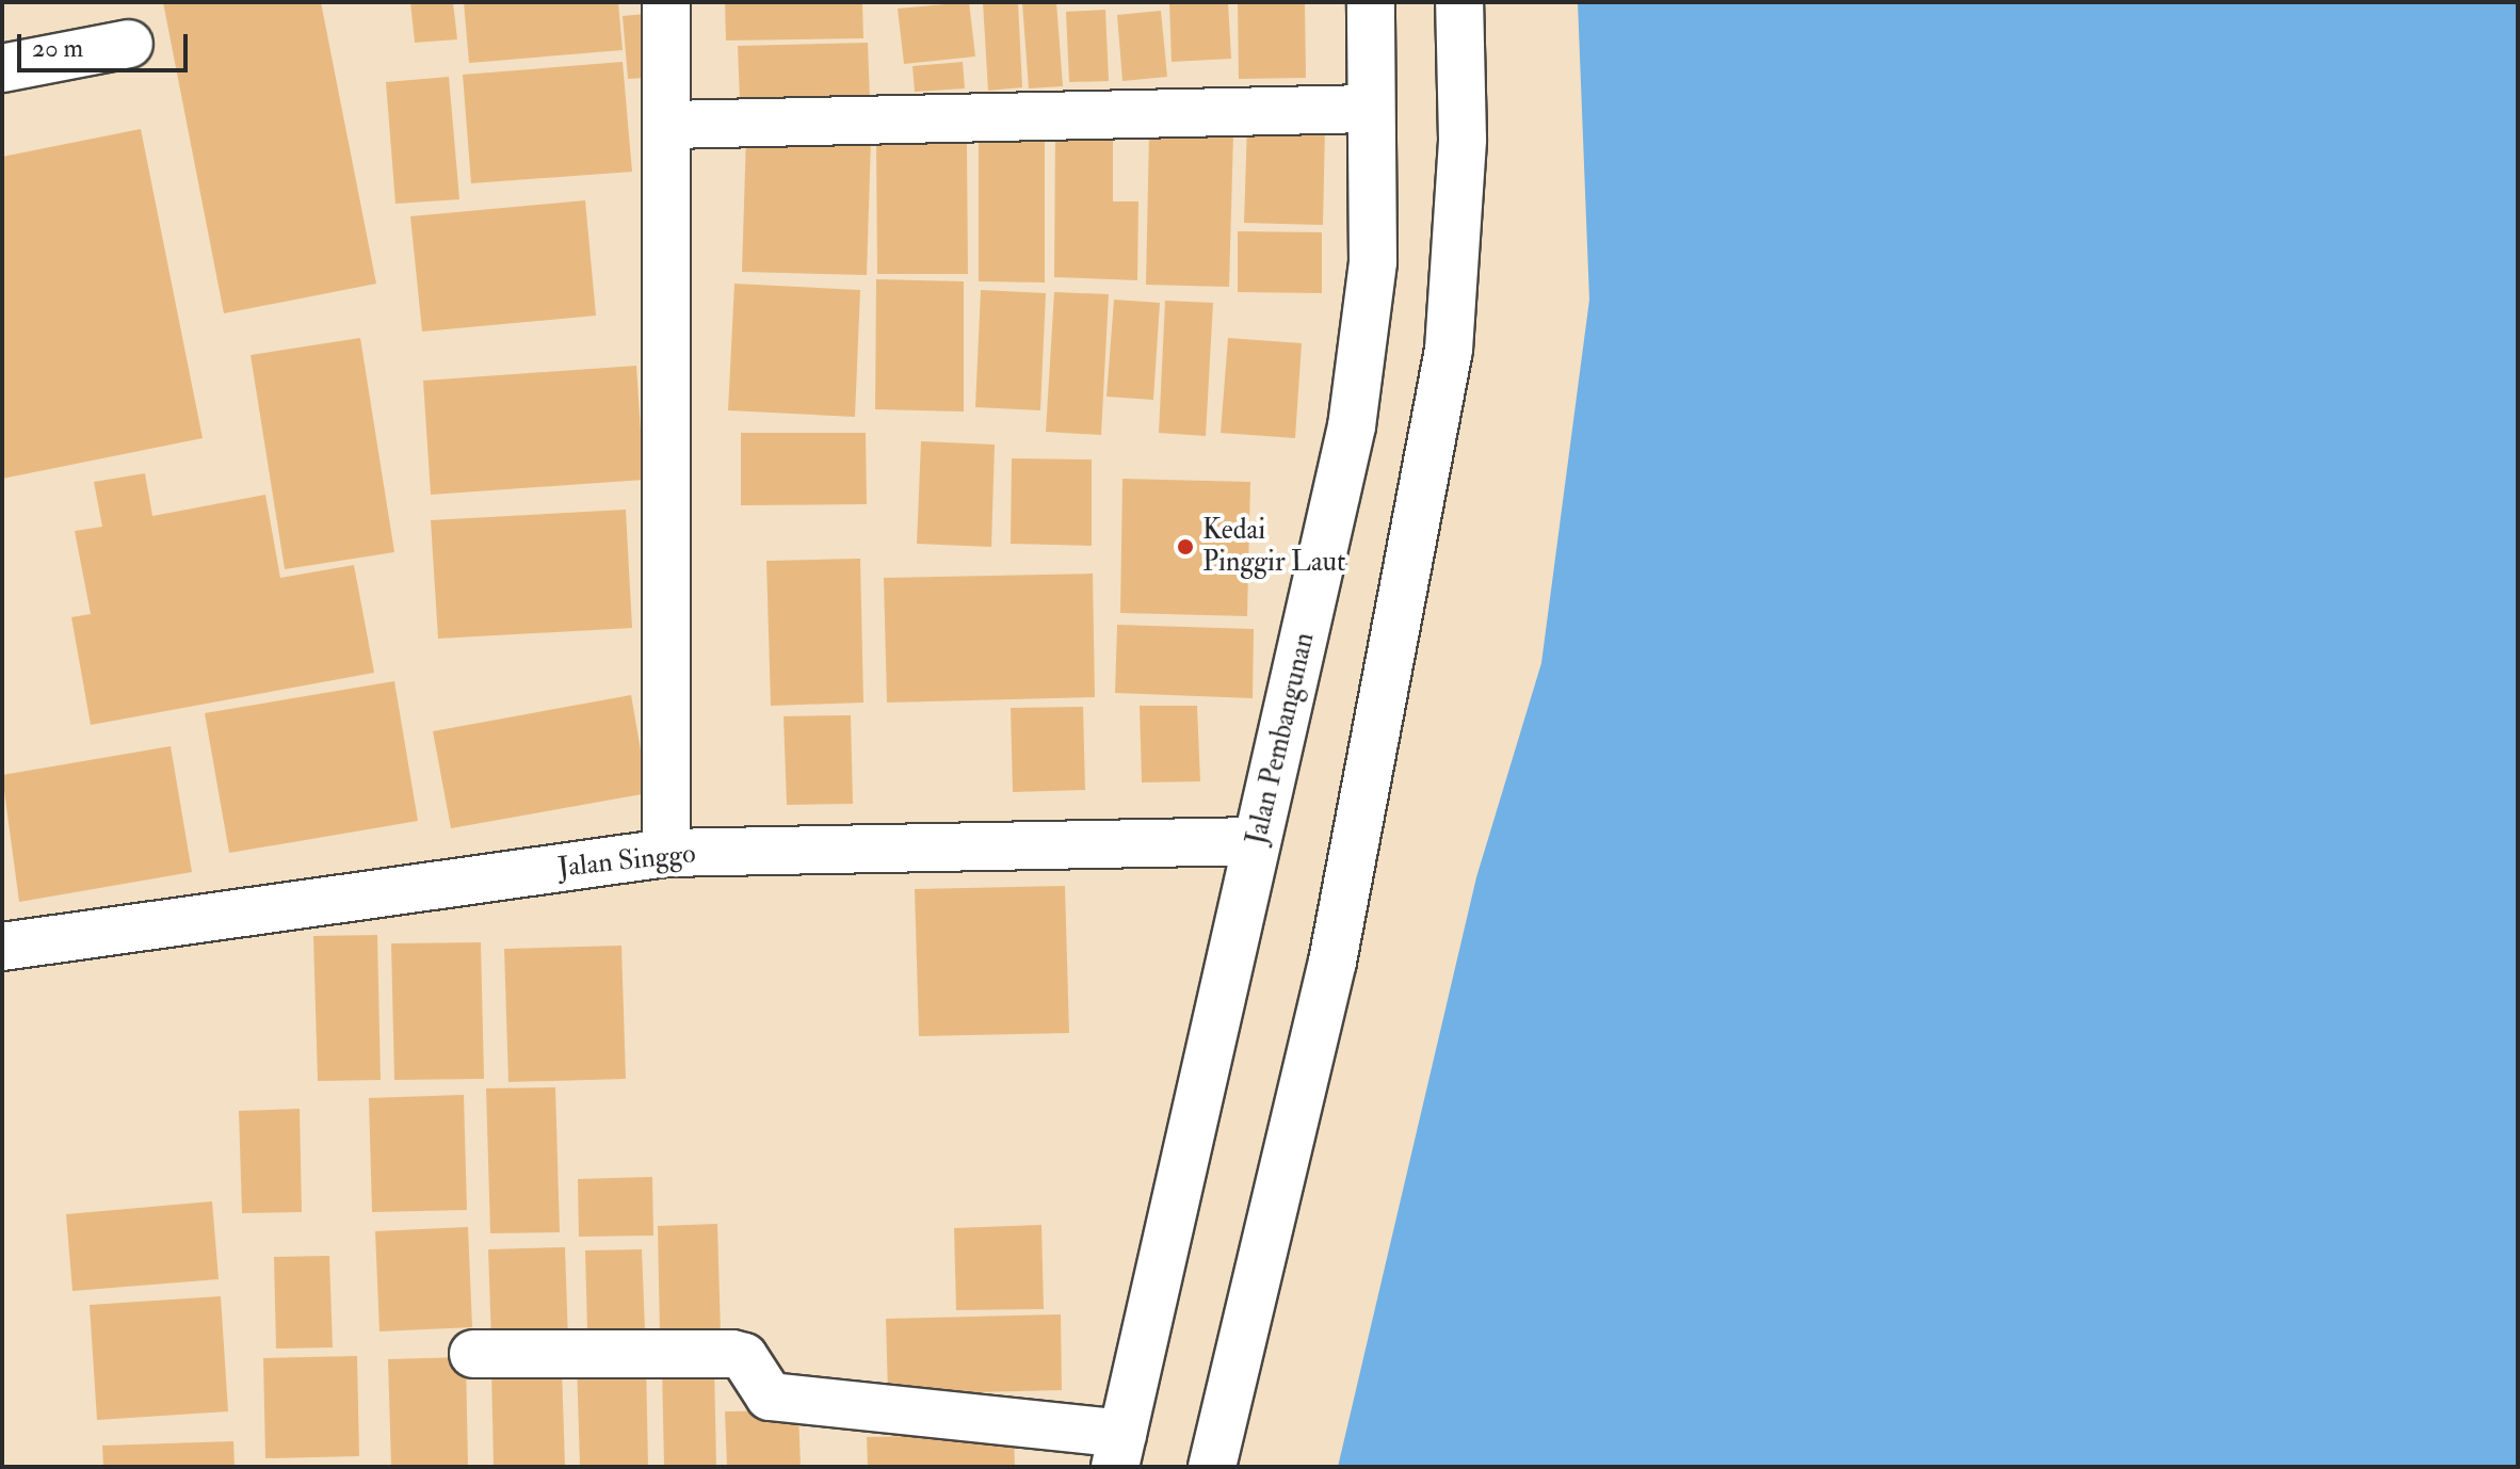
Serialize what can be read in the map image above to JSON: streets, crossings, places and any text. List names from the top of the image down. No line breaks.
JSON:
{"streets":{"street":["Jalan Pembangunan","Jalan Singgo"]},"crossings":[["Jalan Pembangunan","Jalan Singgo"]],"places":["Kedai Pinggir Laut"],"scale_bar":"20 m"}
